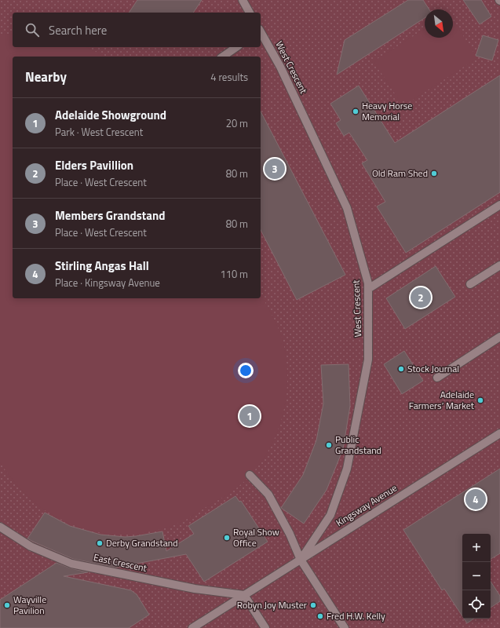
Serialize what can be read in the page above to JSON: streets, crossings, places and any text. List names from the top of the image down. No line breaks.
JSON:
{"streets":{"street":["West Crescent","Kingsway Avenue","East Crescent"]},"crossings":[["West Crescent","Kingsway Avenue"],["Kingsway Avenue","East Crescent"]],"places":["Heavy Horse Memorial","Old Ram Shed","Stock Journal","Adelaide Farmers’ Market","Public Grandstand","Royal Show Office","Derby Grandstand","Wayville Pavilion","Robyn Joy Muster","Fred H.W. Kelly"],"north":"bottom right","page":{"search":"Search here","heading":["Nearby","4 results"],"list":[{"mark":"1","name":"Adelaide Showground","note":"Park · West Crescent","value":"20 m"},{"mark":"2","name":"Elders Pavillion","note":"Place · West Crescent","value":"80 m"},{"mark":"3","name":"Members Grandstand","note":"Place · West Crescent","value":"80 m"},{"mark":"4","name":"Stirling Angas Hall","note":"Place · Kingsway Avenue","value":"110 m"}],"pins":["3","2","1","4"],"map_buttons":["+","−"]}}
